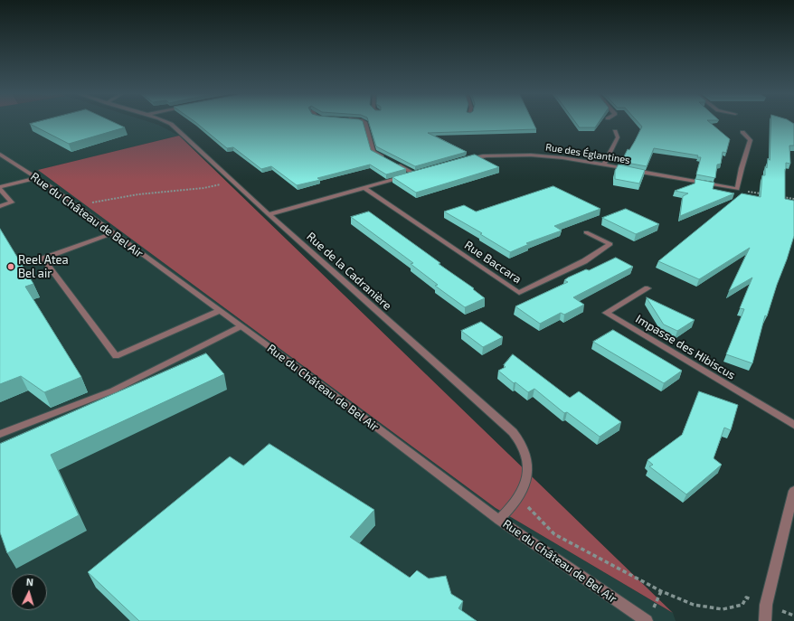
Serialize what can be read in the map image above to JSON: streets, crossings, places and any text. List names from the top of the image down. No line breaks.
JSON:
{"streets":{"street":["Rue des Églantines","Rue du Château de Bel Air","Rue Baccara","Rue de la Cadranière","Impasse des Hibiscus"]},"crossings":[["Rue du Château de Bel Air","Rue de la Cadranière"]],"places":["Reel Atea Bel air"],"north":"top"}
